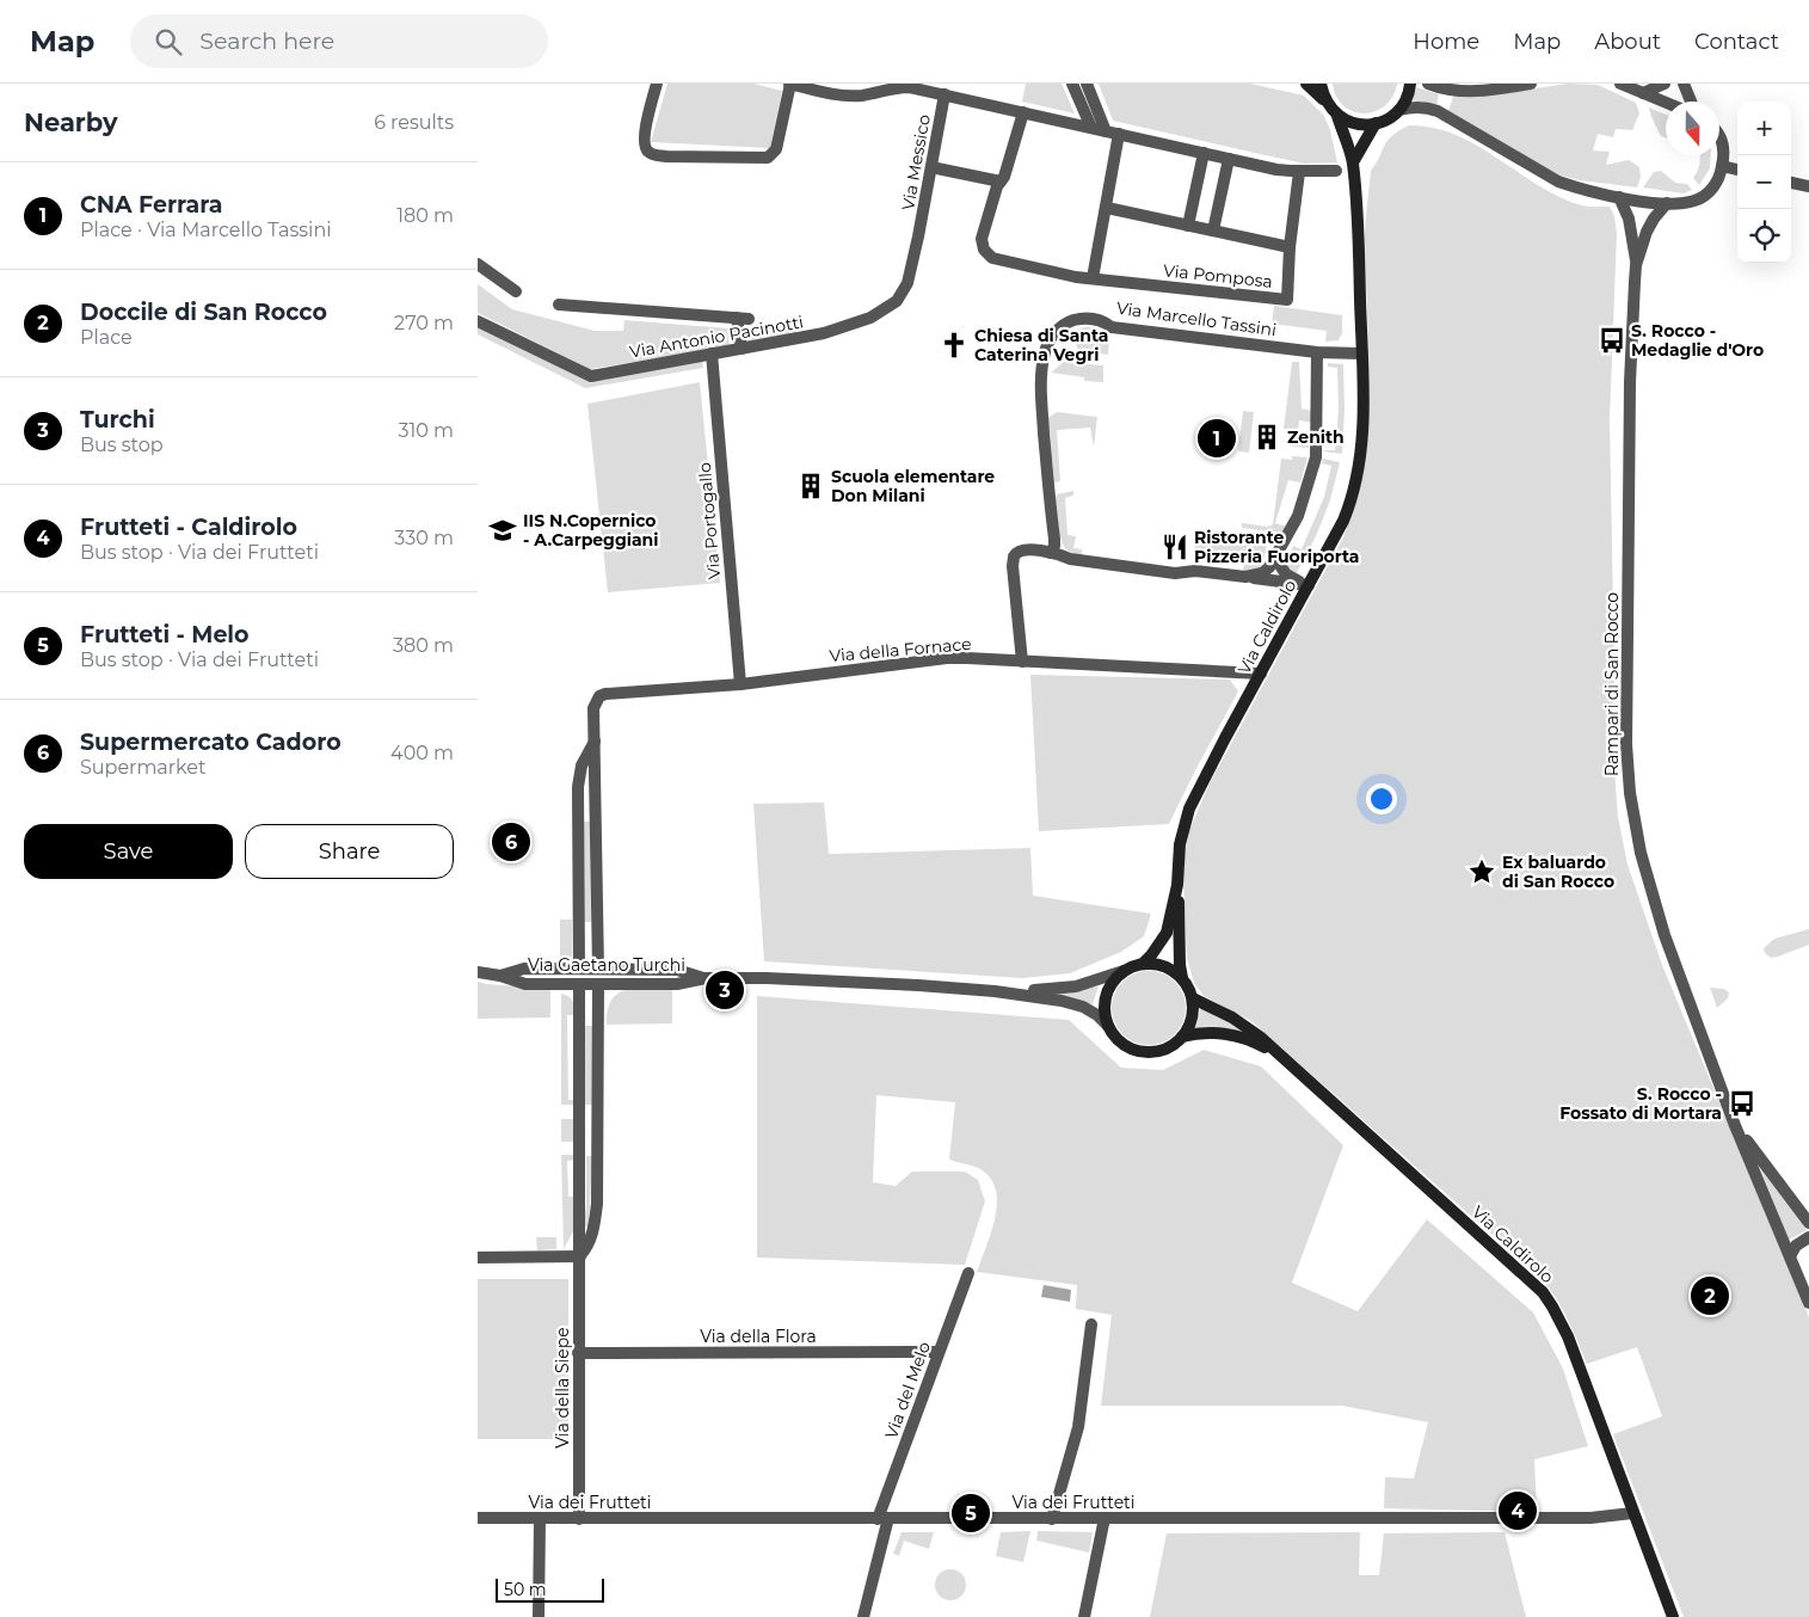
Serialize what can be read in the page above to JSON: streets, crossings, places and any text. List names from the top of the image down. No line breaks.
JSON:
{"streets":{"main road":["Via Caldirolo"],"street":["Via Messico","Via Pomposa","Via Marcello Tassini","Via Antonio Pacinotti","Via Portogallo","Via della Fornace","Rampari di San Rocco","Via Gaetano Turchi","Via della Flora","Via della Siepe","Via del Melo","Via dei Frutteti"]},"crossings":[["Via Messico","Via Antonio Pacinotti"],["Via Marcello Tassini","Via Caldirolo"],["Via Antonio Pacinotti","Via Portogallo"],["Via Portogallo","Via della Fornace"],["Via Caldirolo","Via della Fornace"],["Via Caldirolo","Via Gaetano Turchi"],["Via Caldirolo","Via dei Frutteti"],["Via della Fornace","Via della Siepe"],["Via Gaetano Turchi","Via della Siepe"],["Via della Flora","Via della Siepe"],["Via della Flora","Via del Melo"],["Via della Siepe","Via dei Frutteti"],["Via del Melo","Via dei Frutteti"]],"places":{"bus stop":["S. Rocco - Medaglie d'Oro","S. Rocco - Fossato di Mortara"],"church":["Chiesa di Santa Caterina Vegri"],"building":["Zenith","Scuola elementare Don Milani"],"school or university":["IIS N.Copernico - A.Carpeggiani"],"restaurant":["Ristorante Pizzeria Fuoriporta"],"place":["Ex baluardo di San Rocco"]},"scale_bar":"50 m","north":"bottom","page":{"header":"Map","search":"Search here","nav":["Home","Map","About","Contact"],"heading":["Nearby","6 results"],"map_buttons":["+","−"],"list":[{"mark":"1","name":"CNA Ferrara","note":"Place · Via Marcello Tassini","value":"180 m"},{"mark":"2","name":"Doccile di San Rocco","note":"Place","value":"270 m"},{"mark":"3","name":"Turchi","note":"Bus stop","value":"310 m"},{"mark":"4","name":"Frutteti - Caldirolo","note":"Bus stop · Via dei Frutteti","value":"330 m"},{"mark":"5","name":"Frutteti - Melo","note":"Bus stop · Via dei Frutteti","value":"380 m"},{"mark":"6","name":"Supermercato Cadoro","note":"Supermarket","value":"400 m"}],"pins":["1","6","3","2","4","5"],"buttons":["Save","Share"],"scale":"50 m"}}
